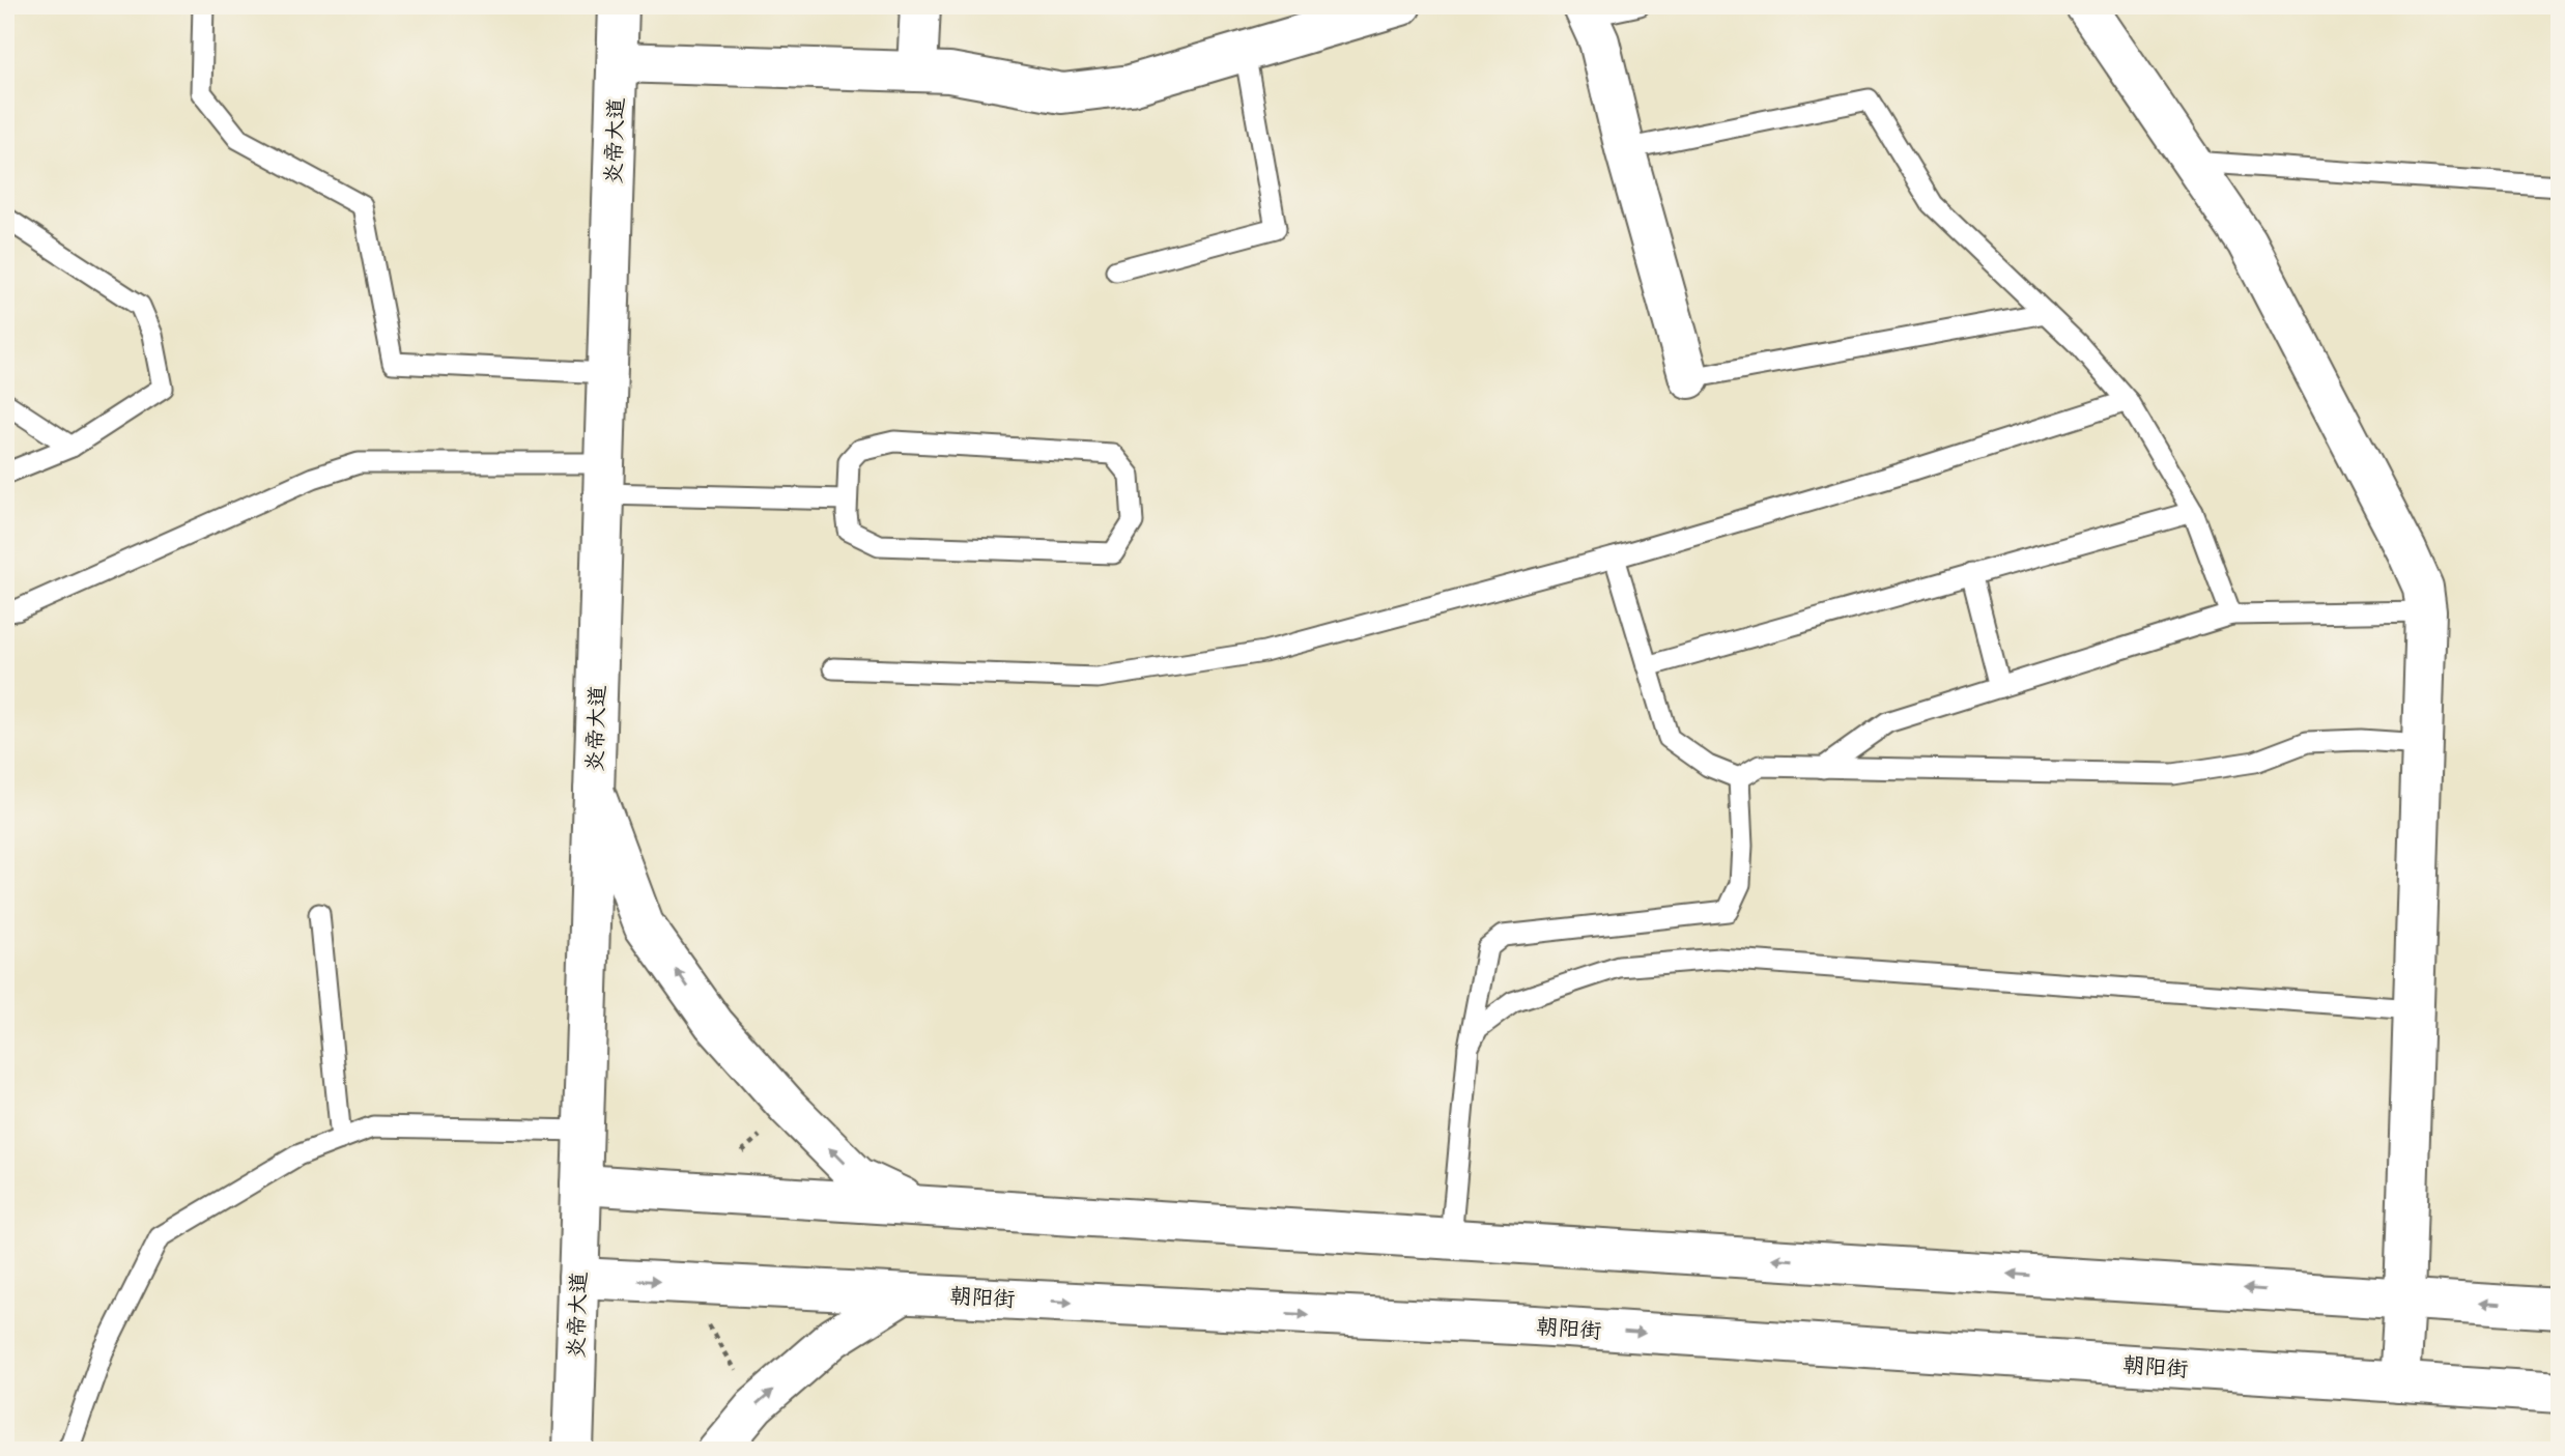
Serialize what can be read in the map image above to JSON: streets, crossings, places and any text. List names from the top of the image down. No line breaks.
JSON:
{"streets":{"street":["炎帝大道","朝阳街"]},"crossings":[["炎帝大道","朝阳街"]]}
